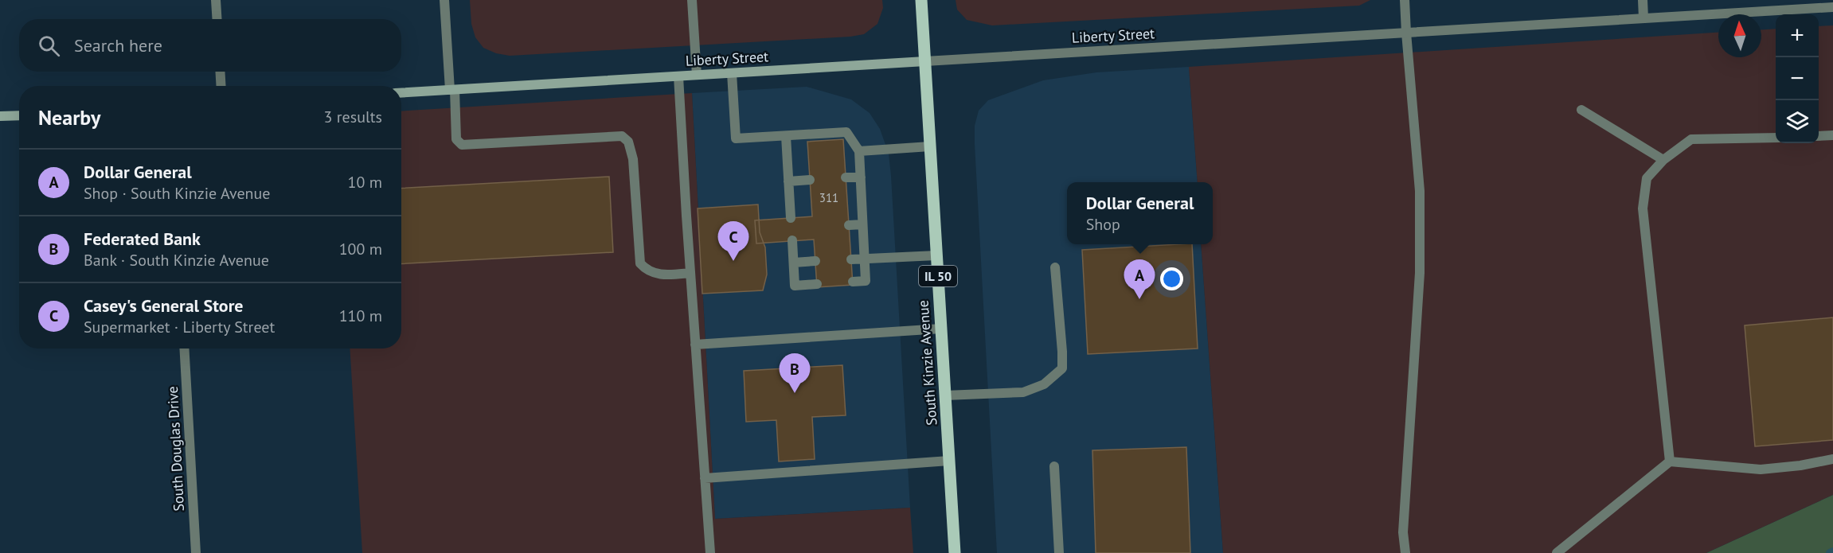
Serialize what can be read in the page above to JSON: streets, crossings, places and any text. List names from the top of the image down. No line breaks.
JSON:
{"streets":{"main road":["IL 50","South Kinzie Avenue"],"street":["Liberty Street","South Douglas Drive"]},"crossings":[["Liberty Street","South Kinzie Avenue"]],"house_numbers":["311"],"north":"top","page":{"map_buttons":["+","−"],"search":"Search here","heading":["Nearby","3 results"],"list":[{"mark":"A","name":"Dollar General","note":"Shop · South Kinzie Avenue","value":"10 m"},{"mark":"B","name":"Federated Bank","note":"Bank · South Kinzie Avenue","value":"100 m"},{"mark":"C","name":"Casey's General Store","note":"Supermarket · Liberty Street","value":"110 m"}],"popup":["Dollar General","Shop"],"pins":["C","A","B"]}}
